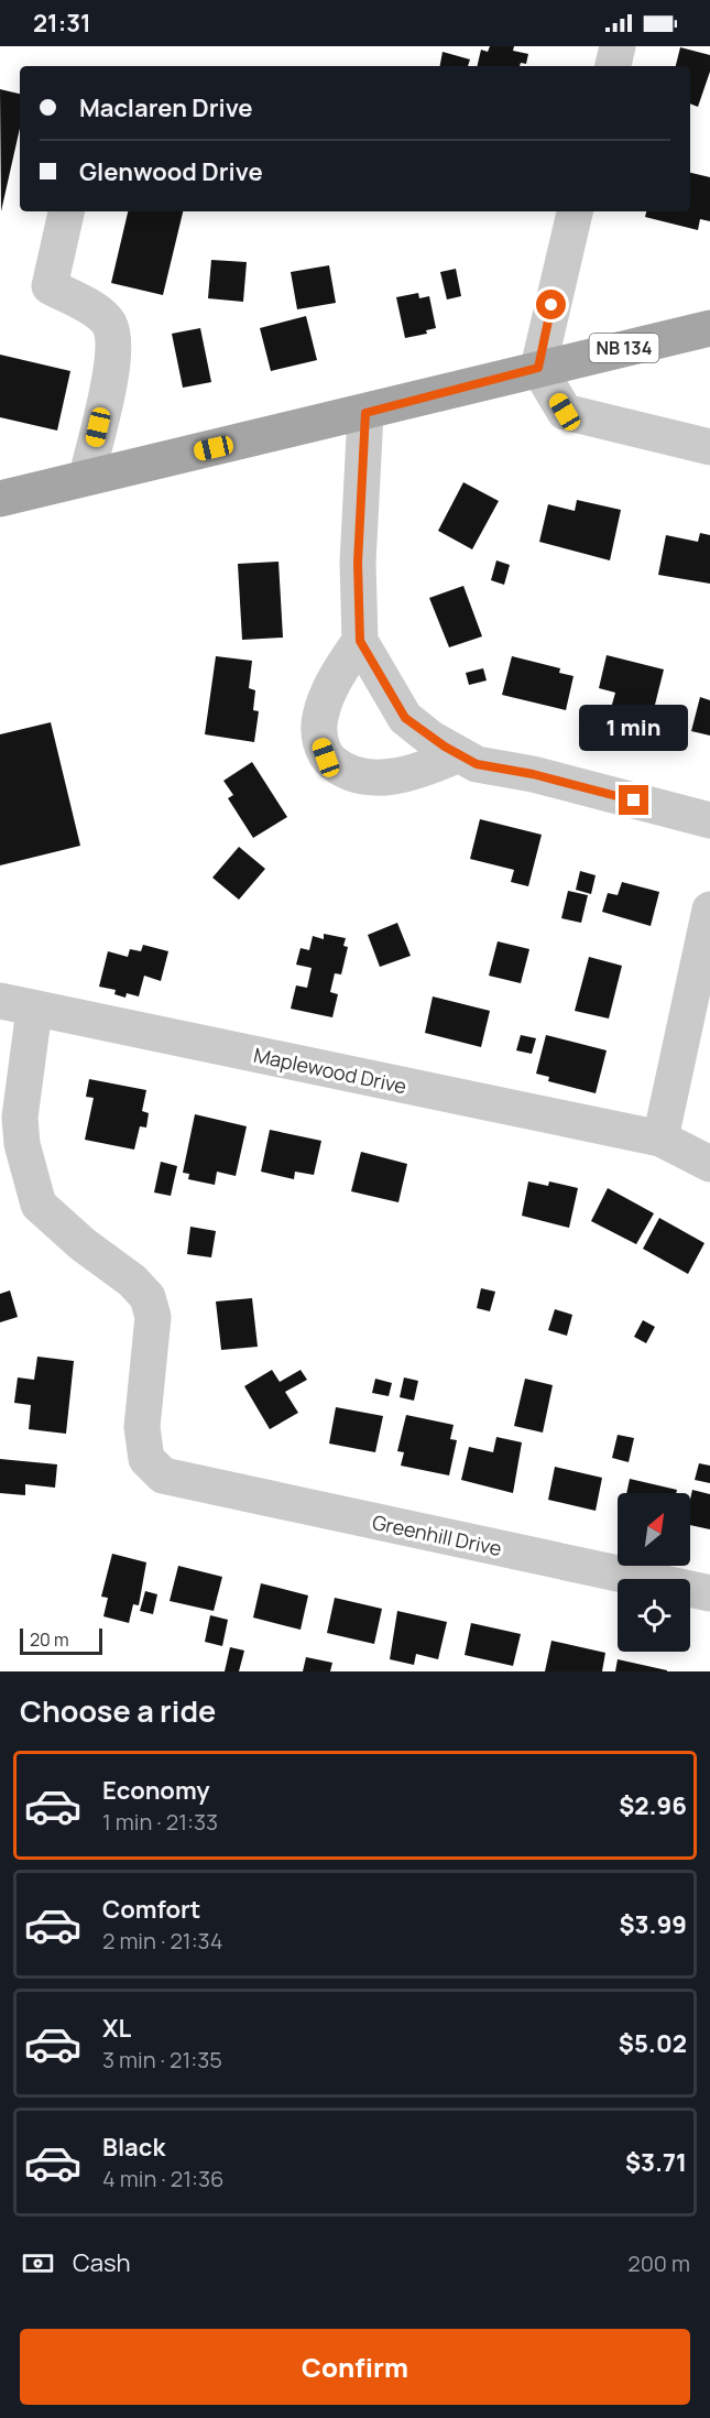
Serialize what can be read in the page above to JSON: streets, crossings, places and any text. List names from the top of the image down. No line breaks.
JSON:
{"streets":{"main road":["NB 134"],"street":["Maplewood Drive","Greenhill Drive"]},"crossings":[["Maplewood Drive","Greenhill Drive"]],"scale_bar":"20 m","north":"top right","page":{"status":"21:31","banner":["Maclaren Drive","Glenwood Drive"],"bubble":"1 min","scale":"20 m","heading":"Choose a ride","list":[{"name":"Economy","note":"1 min · 21:33","value":"$2.96"},{"name":"Comfort","note":"2 min · 21:34","value":"$3.99"},{"name":"XL","note":"3 min · 21:35","value":"$5.02"},{"name":"Black","note":"4 min · 21:36","value":"$3.71"}],"pay":["Cash","200 m"],"buttons":"Confirm"}}
